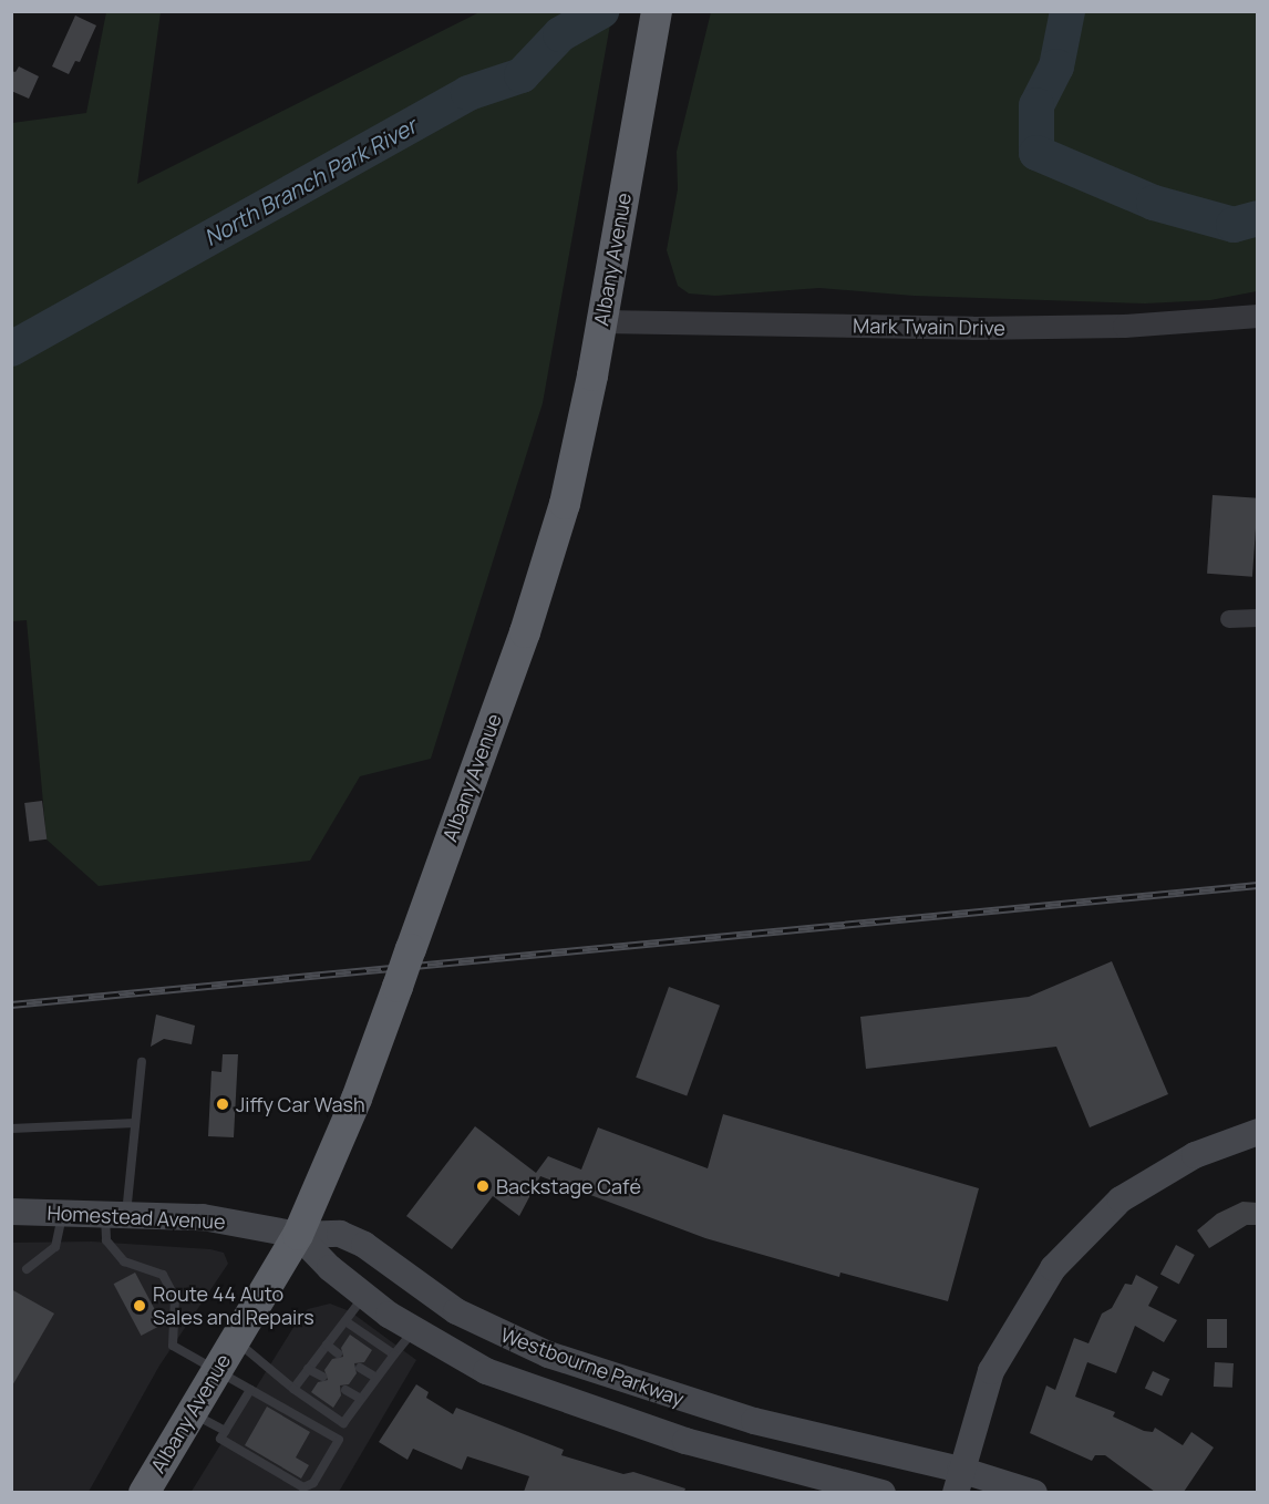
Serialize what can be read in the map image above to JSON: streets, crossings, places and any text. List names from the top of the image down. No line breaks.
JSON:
{"streets":{"highway":["Albany Avenue"],"main road":["Homestead Avenue","Westbourne Parkway"],"street":["Mark Twain Drive"]},"crossings":[["Albany Avenue","Mark Twain Drive"],["Albany Avenue","Homestead Avenue"],["Albany Avenue","Westbourne Parkway"],["Homestead Avenue","Westbourne Parkway"]],"water":["North Branch Park River"],"places":["Jiffy Car Wash","Backstage Café","Route 44 Auto Sales and Repairs"]}
